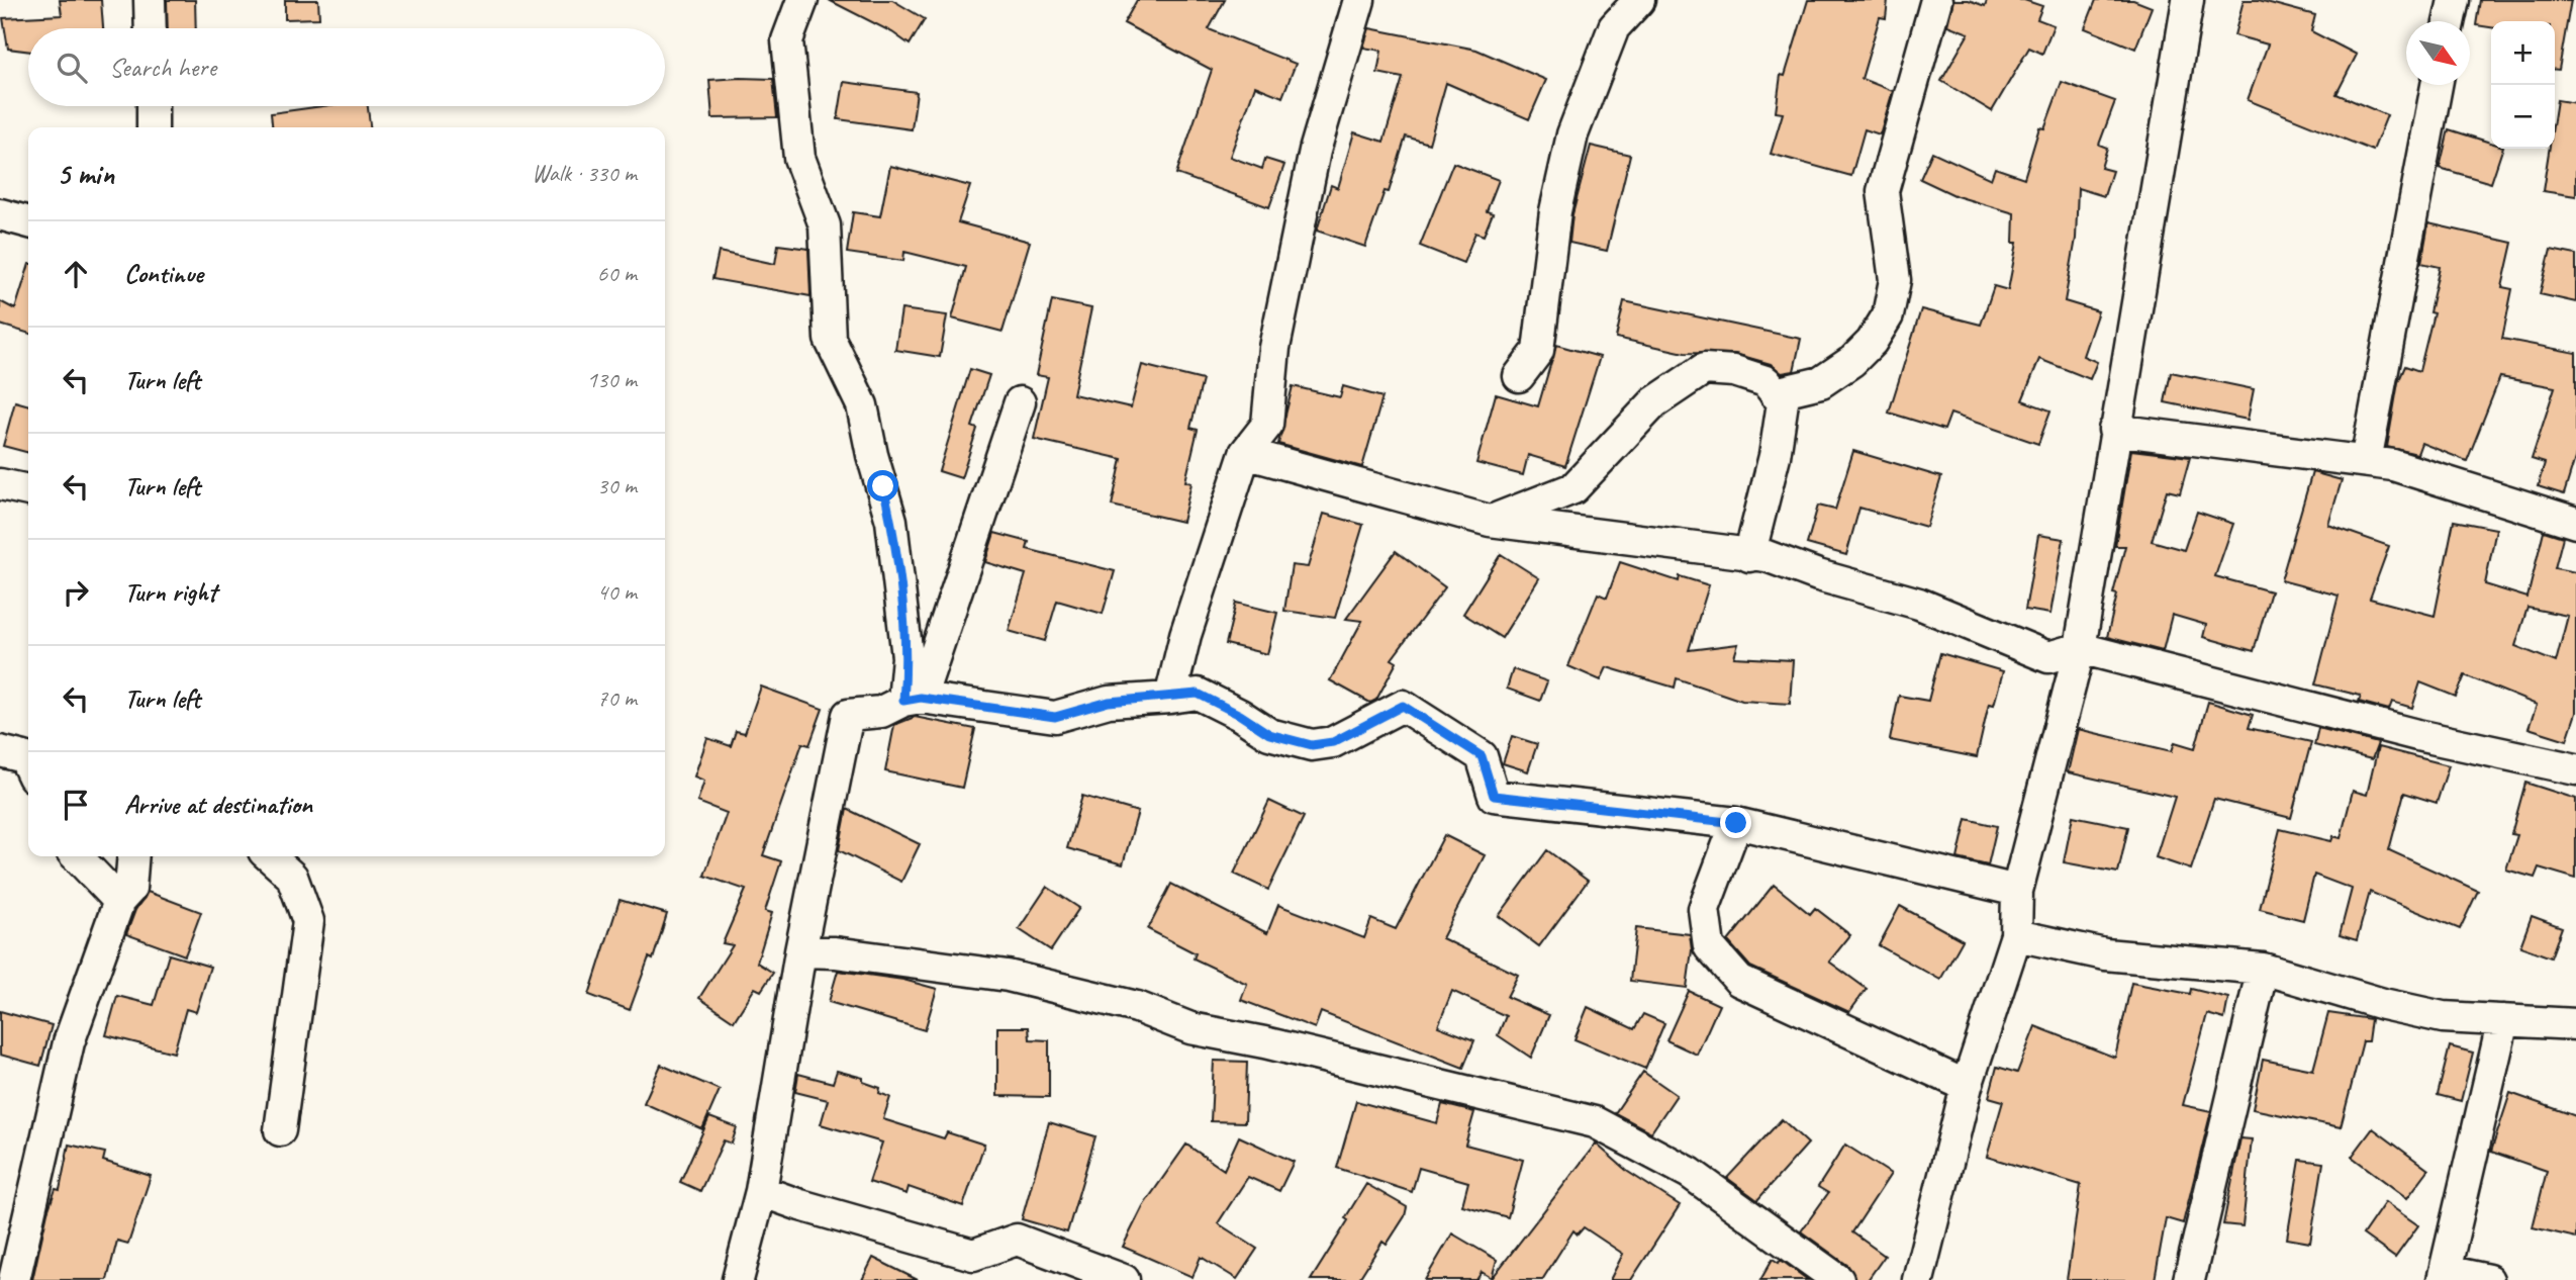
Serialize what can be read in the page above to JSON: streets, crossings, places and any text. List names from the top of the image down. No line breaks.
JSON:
{"north":"bottom right","page":{"map_buttons":["+","−"],"search":"Search here","heading":["5 min","Walk · 330 m"],"list":[["Continue","60 m"],["Turn left","130 m"],["Turn left","30 m"],["Turn right","40 m"],["Turn left","70 m"],"Arrive at destination"]}}
